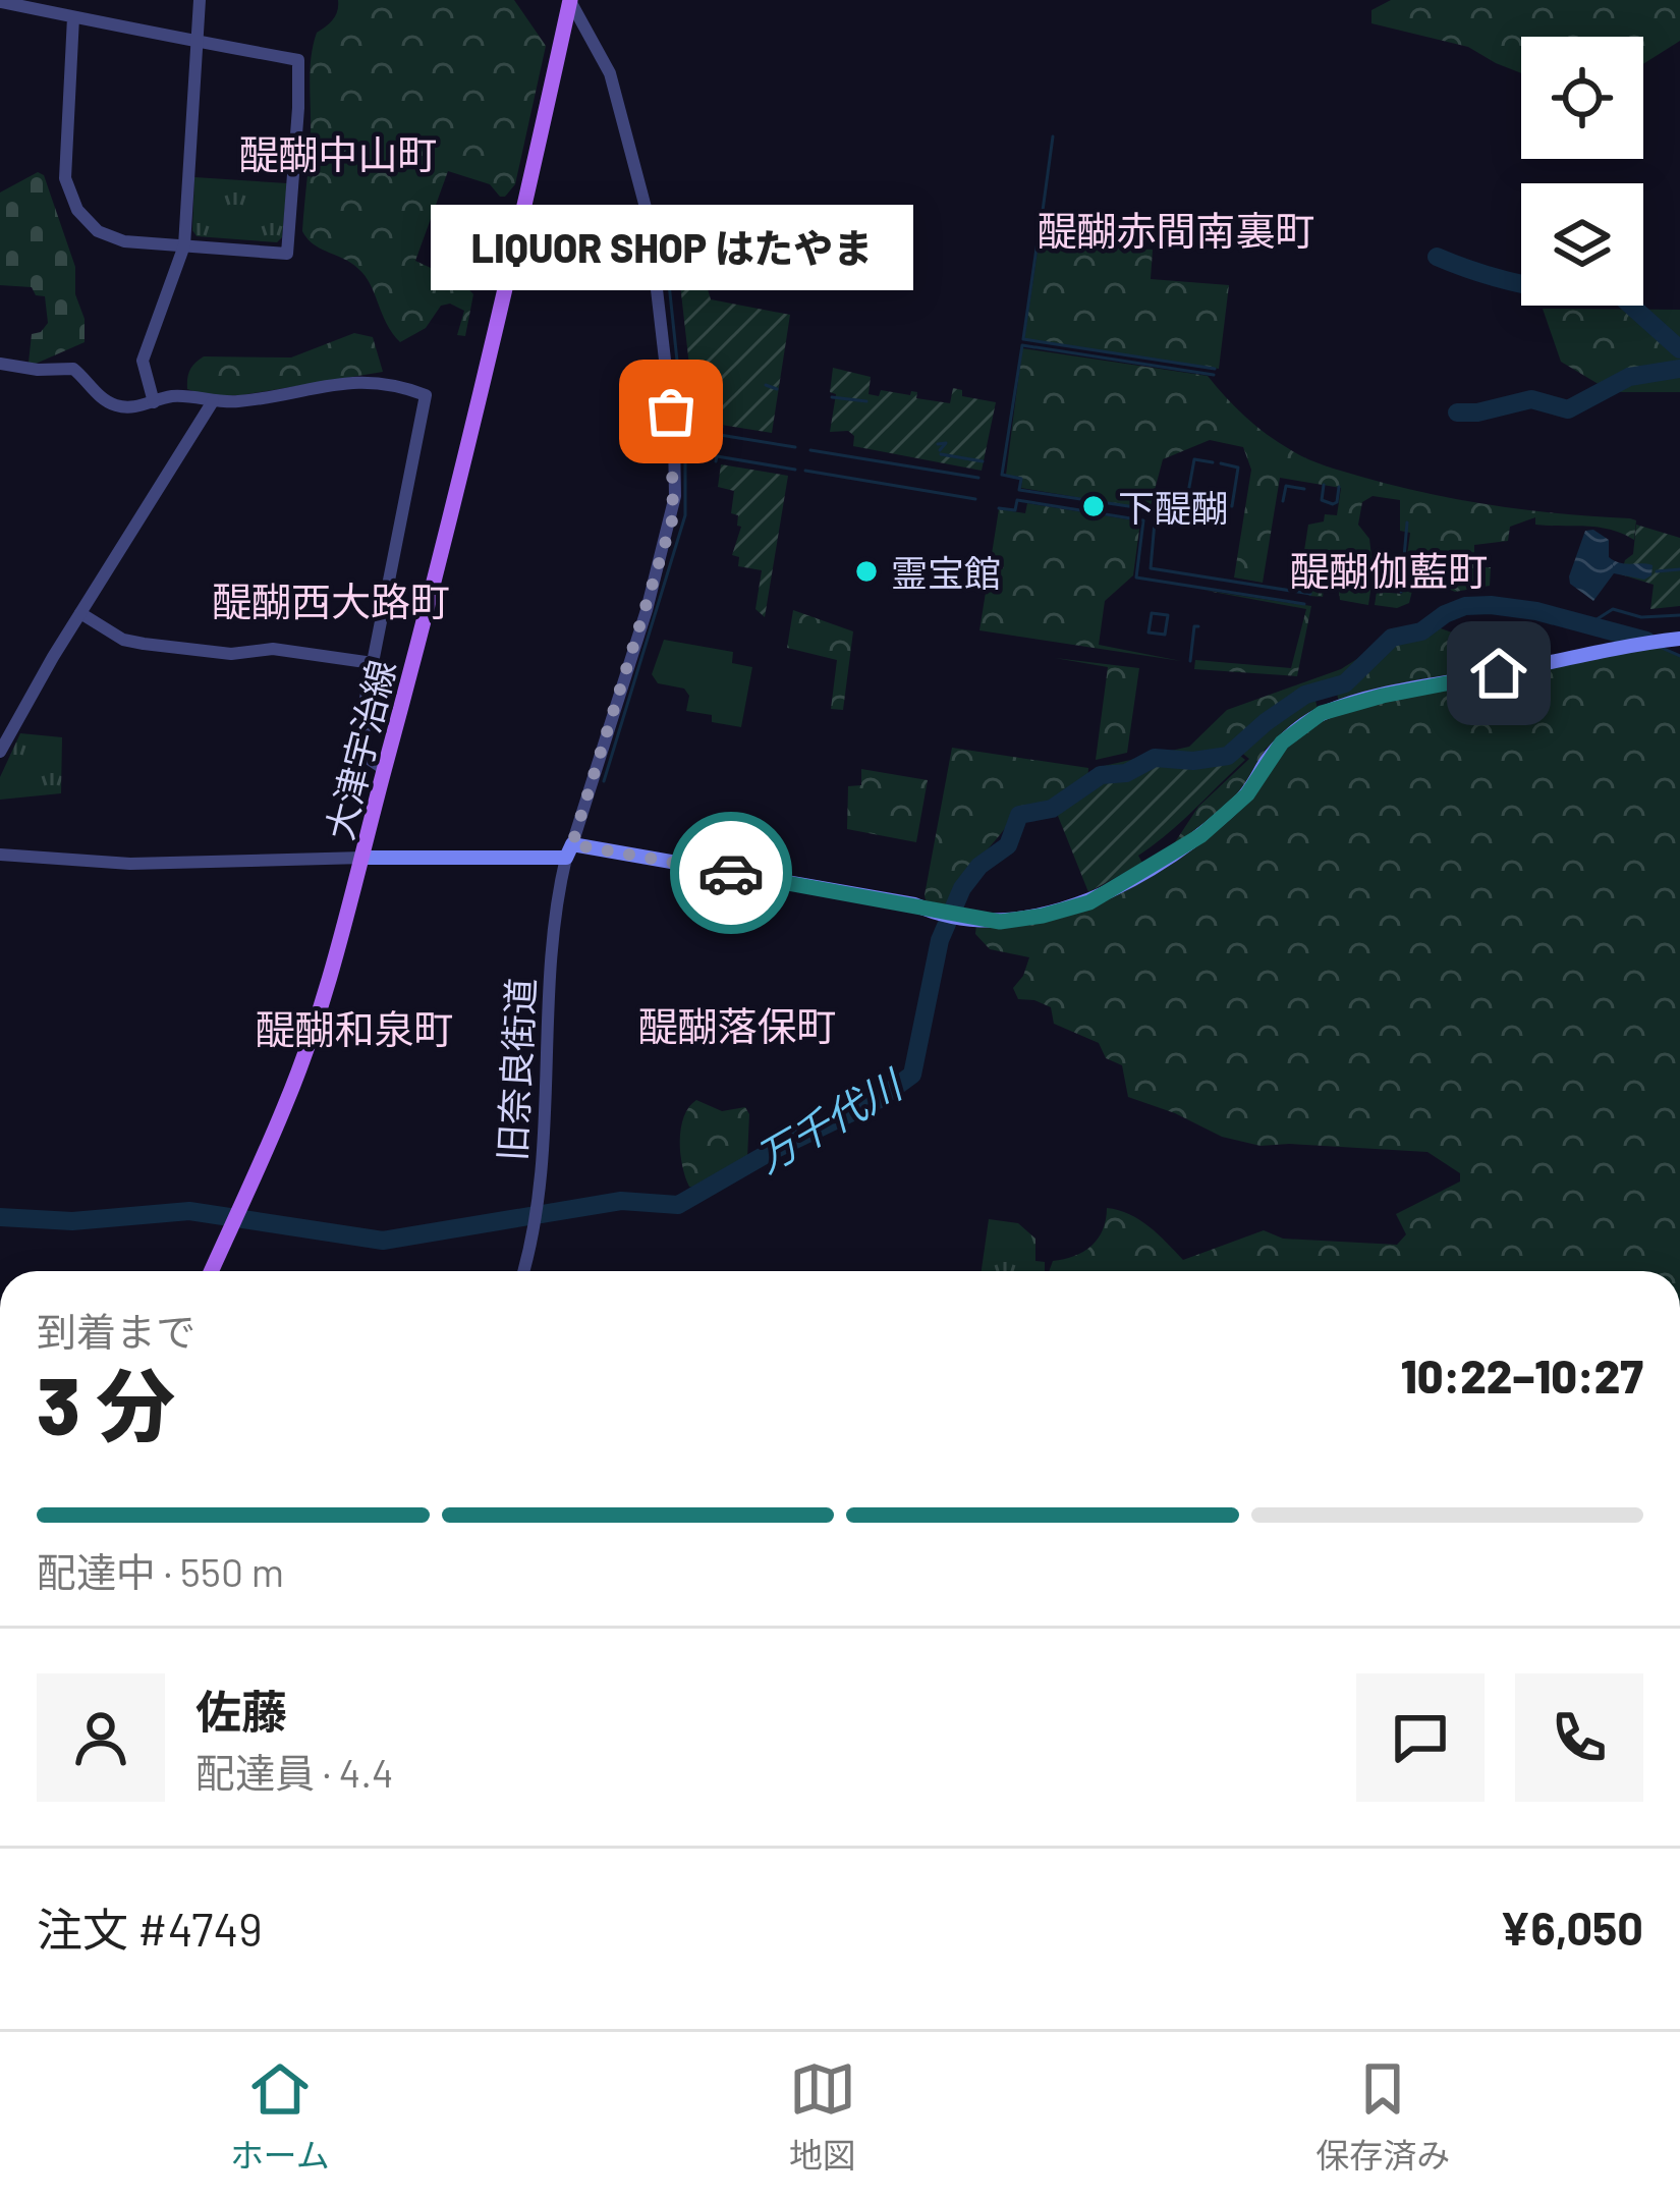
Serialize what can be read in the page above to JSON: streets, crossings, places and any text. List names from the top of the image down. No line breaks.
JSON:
{"streets":{"main road":["大津宇治線"],"street":["旧奈良街道"]},"crossings":[["大津宇治線","旧奈良街道"]],"districts":["醍醐中山町","醍醐赤間南裏町","醍醐伽藍町","醍醐西大路町","醍醐落保町","醍醐和泉町"],"water":["万千代川"],"places":["LIQUOR SHOP はたやま","下醍醐","霊宝館"],"page":{"bubble":"LIQUOR SHOP はたやま","heading":["3 分","到着まで","10:22–10:27"],"panel":["佐藤","配達員 · 4.4","注文 #4749","¥6,050"],"bar":"配達中 · 550 m","tabs":["ホーム","地図","保存済み"]}}
